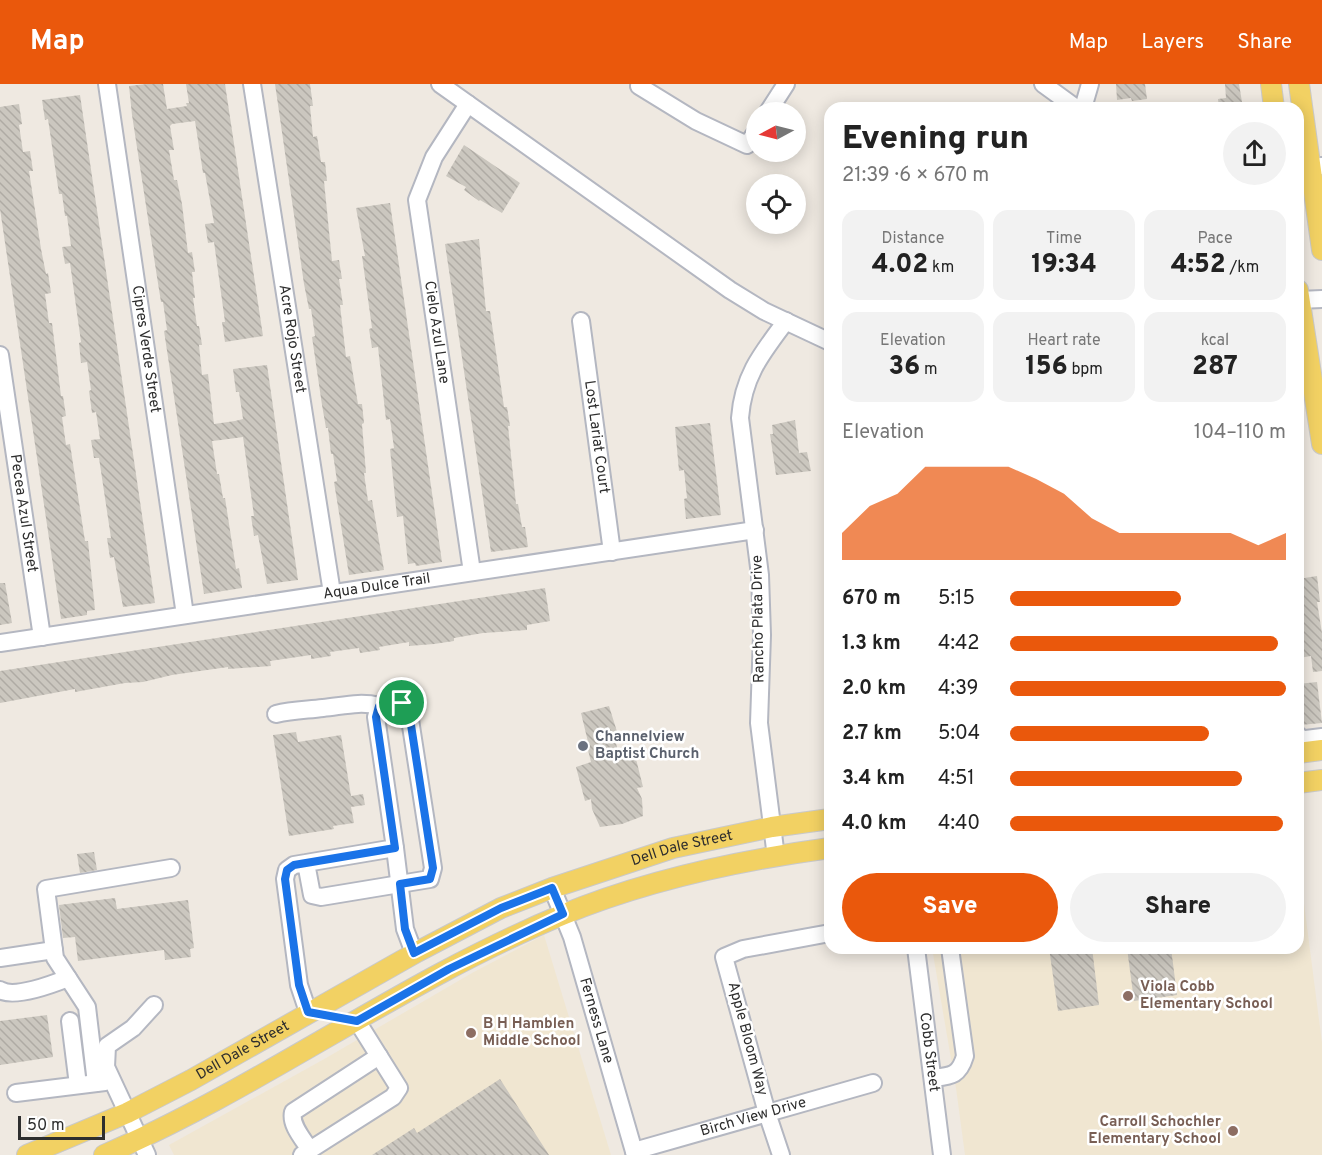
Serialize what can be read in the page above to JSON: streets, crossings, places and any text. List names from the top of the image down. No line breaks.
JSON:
{"streets":{"main road":["Dell Dale Street"],"street":["Cielo Azul Lane","Acre Rojo Street","Cipres Verde Street","Lost Lariat Court","Pecea Azul Street","Aqua Dulce Trail","Rancho Plata Drive","Ferness Lane","Apple Bloom Way","Cobb Street","Birch View Drive"]},"crossings":[["Cielo Azul Lane","Aqua Dulce Trail"],["Acre Rojo Street","Aqua Dulce Trail"],["Cipres Verde Street","Aqua Dulce Trail"],["Lost Lariat Court","Aqua Dulce Trail"],["Pecea Azul Street","Aqua Dulce Trail"],["Aqua Dulce Trail","Rancho Plata Drive"],["Rancho Plata Drive","Dell Dale Street"],["Dell Dale Street","Ferness Lane"],["Ferness Lane","Birch View Drive"],["Apple Bloom Way","Birch View Drive"]],"places":["Channelview Baptist Church","Viola Cobb Elementary School","B H Hamblen Middle School","Carroll Schochler Elementary School"],"scale_bar":"50 m","north":"left","page":{"header":"Map","nav":["Map","Layers","Share"],"heading":["Evening run","21:39 · 6 × 670 m"],"stats":[["Distance","4.02 km"],["Time","19:34"],["Pace","4:52 /km"],["Elevation","36 m"],["Heart rate","156 bpm"],["kcal","287"]],"chart":["Elevation","104–110 m"],"list":[{"name":"670 m","note":"5:15"},{"name":"1.3 km","note":"4:42"},{"name":"2.0 km","note":"4:39"},{"name":"2.7 km","note":"5:04"},{"name":"3.4 km","note":"4:51"},{"name":"4.0 km","note":"4:40"}],"buttons":["Save","Share"],"scale":"50 m"}}
